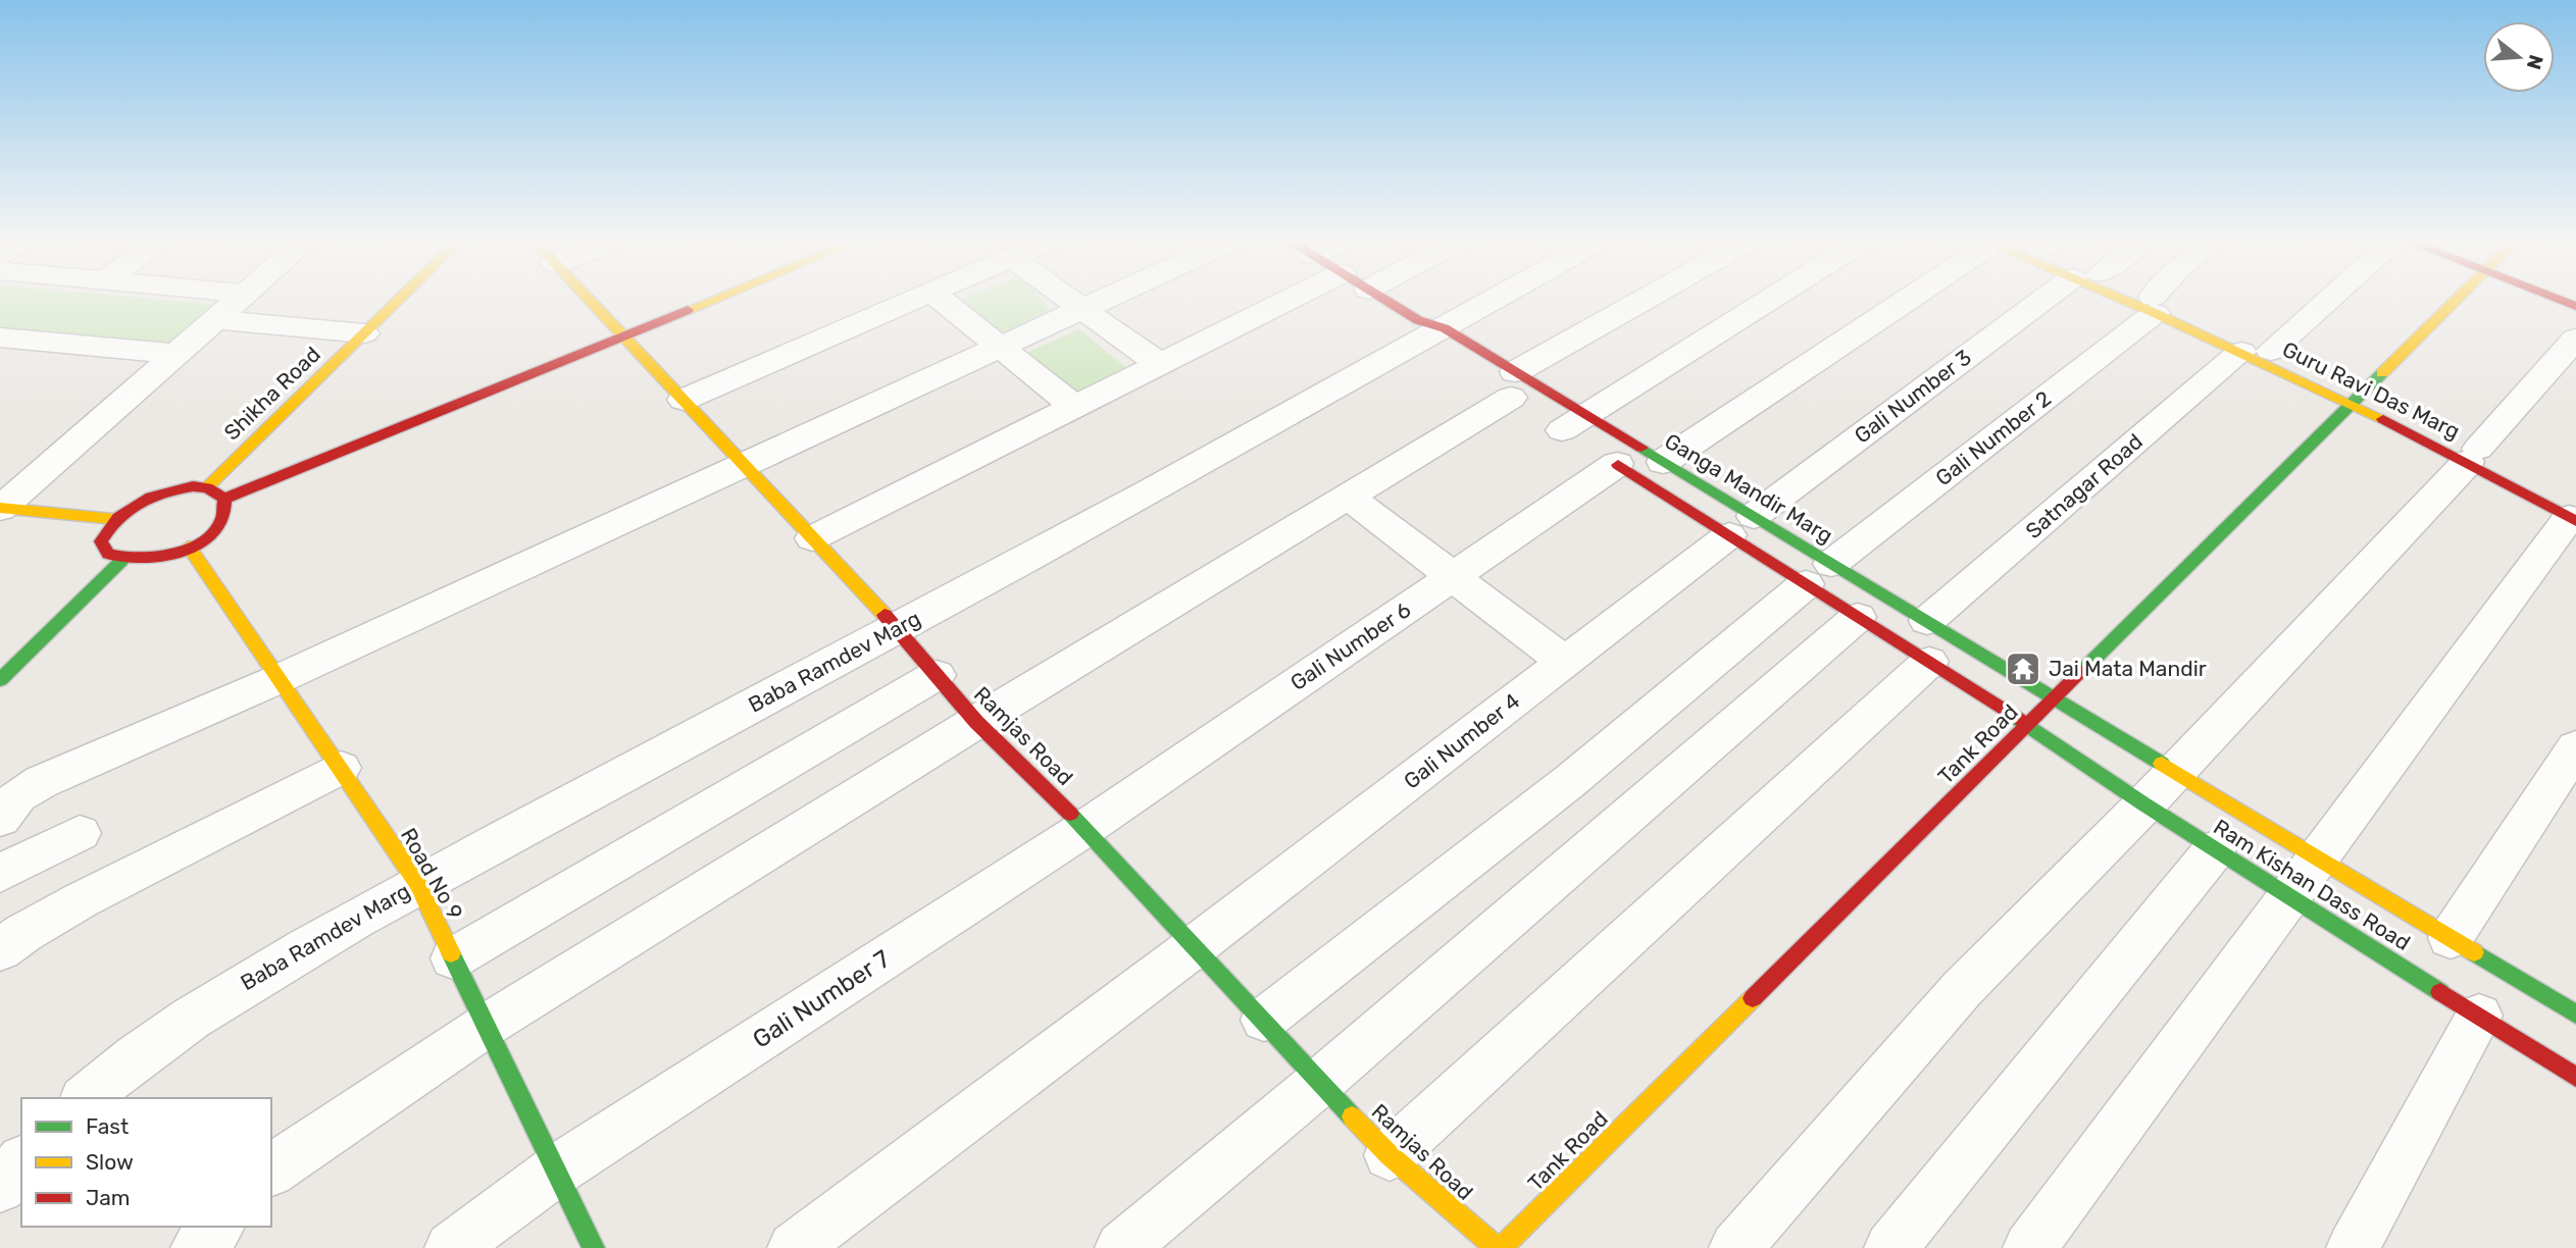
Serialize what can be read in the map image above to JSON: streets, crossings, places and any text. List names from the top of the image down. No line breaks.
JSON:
{"streets":{"street":["Guru Ravi Das Marg","Shikha Road","Gali Number 3","Gali Number 2","Satnagar Road","Ganga Mandir Marg","Gali Number 6","Baba Ramdev Marg","Ramjas Road","Gali Number 4","Tank Road","Road No 9","Ram Kishan Dass Road","Gali Number 7"]},"crossings":[["Guru Ravi Das Marg","Gali Number 2"],["Guru Ravi Das Marg","Satnagar Road"],["Guru Ravi Das Marg","Tank Road"],["Gali Number 3","Ganga Mandir Marg"],["Gali Number 3","Gali Number 4"],["Gali Number 2","Ganga Mandir Marg"],["Satnagar Road","Ganga Mandir Marg"],["Ganga Mandir Marg","Gali Number 6"],["Ganga Mandir Marg","Baba Ramdev Marg"],["Ganga Mandir Marg","Gali Number 4"],["Ganga Mandir Marg","Tank Road"],["Ganga Mandir Marg","Ram Kishan Dass Road"],["Gali Number 6","Ramjas Road"],["Gali Number 6","Gali Number 7"],["Baba Ramdev Marg","Ramjas Road"],["Baba Ramdev Marg","Road No 9"],["Ramjas Road","Gali Number 4"],["Ramjas Road","Tank Road"],["Ramjas Road","Gali Number 7"],["Tank Road","Ram Kishan Dass Road"],["Road No 9","Gali Number 7"]],"places":{"temple":["Jai Mata Mandir"]},"legend":["Fast","Slow","Jam"],"north":"right"}
